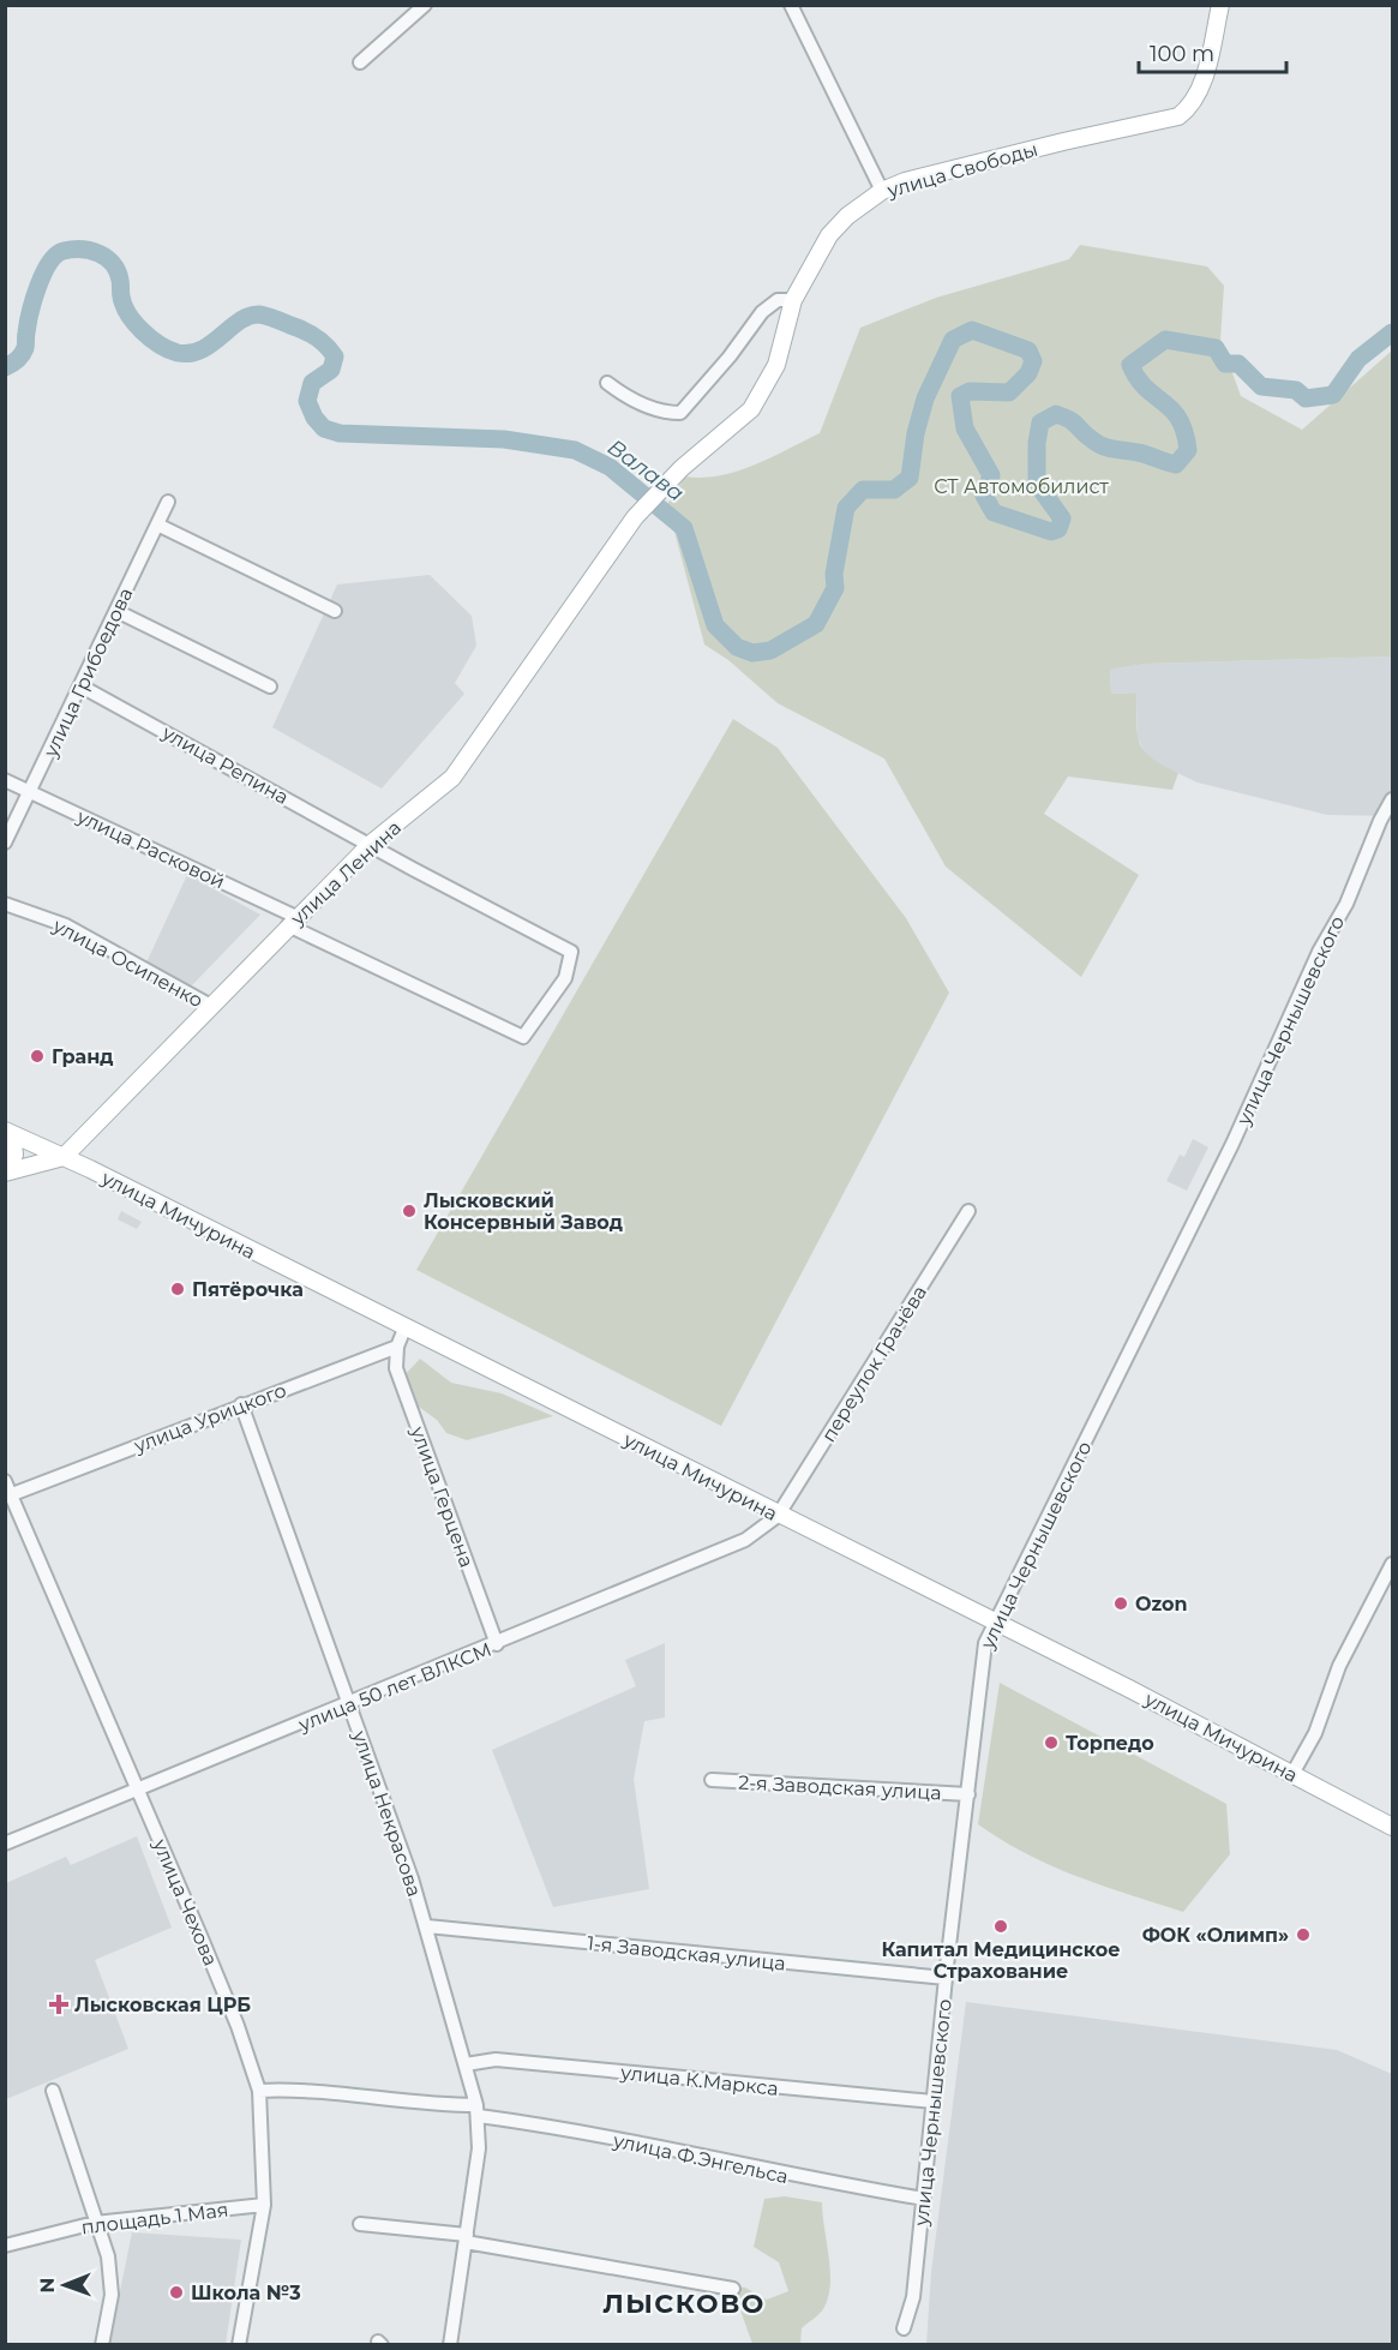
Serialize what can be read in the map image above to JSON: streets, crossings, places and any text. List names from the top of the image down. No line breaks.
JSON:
{"streets":{"main road":["улица Свободы","улица Ленина","улица Мичурина"],"street":["улица Грибоедова","улица Репина","улица Расковой","улица Осипенко","улица Чернышевского","переулок Грачёва","улица Урицкого","улица Герцена","улица 50 лет ВЛКСМ","2-я Заводская улица","улица Некрасова","улица Чехова","1-я Заводская улица","улица К.Маркса","улица Ф.Энгельса","площадь 1 Мая"]},"crossings":[["улица Свободы","улица Ленина"],["улица Грибоедова","улица Репина"],["улица Грибоедова","улица Расковой"],["улица Репина","улица Расковой"],["улица Репина","улица Ленина"],["улица Расковой","улица Ленина"],["улица Ленина","улица Осипенко"],["улица Ленина","улица Мичурина"],["улица Чернышевского","улица Мичурина"],["улица Чернышевского","2-я Заводская улица"],["улица Чернышевского","1-я Заводская улица"],["улица Чернышевского","улица К.Маркса"],["улица Чернышевского","улица Ф.Энгельса"],["улица Мичурина","переулок Грачёва"],["улица Мичурина","улица 50 лет ВЛКСМ"],["переулок Грачёва","улица 50 лет ВЛКСМ"],["улица Урицкого","улица Герцена"],["улица Урицкого","улица Некрасова"],["улица Урицкого","улица Чехова"],["улица Герцена","улица 50 лет ВЛКСМ"],["улица 50 лет ВЛКСМ","улица Некрасова"],["улица 50 лет ВЛКСМ","улица Чехова"],["улица Некрасова","1-я Заводская улица"],["улица Некрасова","улица К.Маркса"],["улица Некрасова","улица Ф.Энгельса"],["улица Чехова","улица Ф.Энгельса"],["улица Чехова","площадь 1 Мая"]],"districts":["ЛЫСКОВО"],"water":["Валава"],"parks":["СТ Автомобилист"],"places":{"other":["Гранд","Лысковский Консервный Завод","Пятёрочка","Ozon","Торпедо","Капитал Медицинское Страхование","ФОК «Олимп»","Школа №3"],"health":["Лысковская ЦРБ"]},"scale_bar":"100 m","north":"left"}
